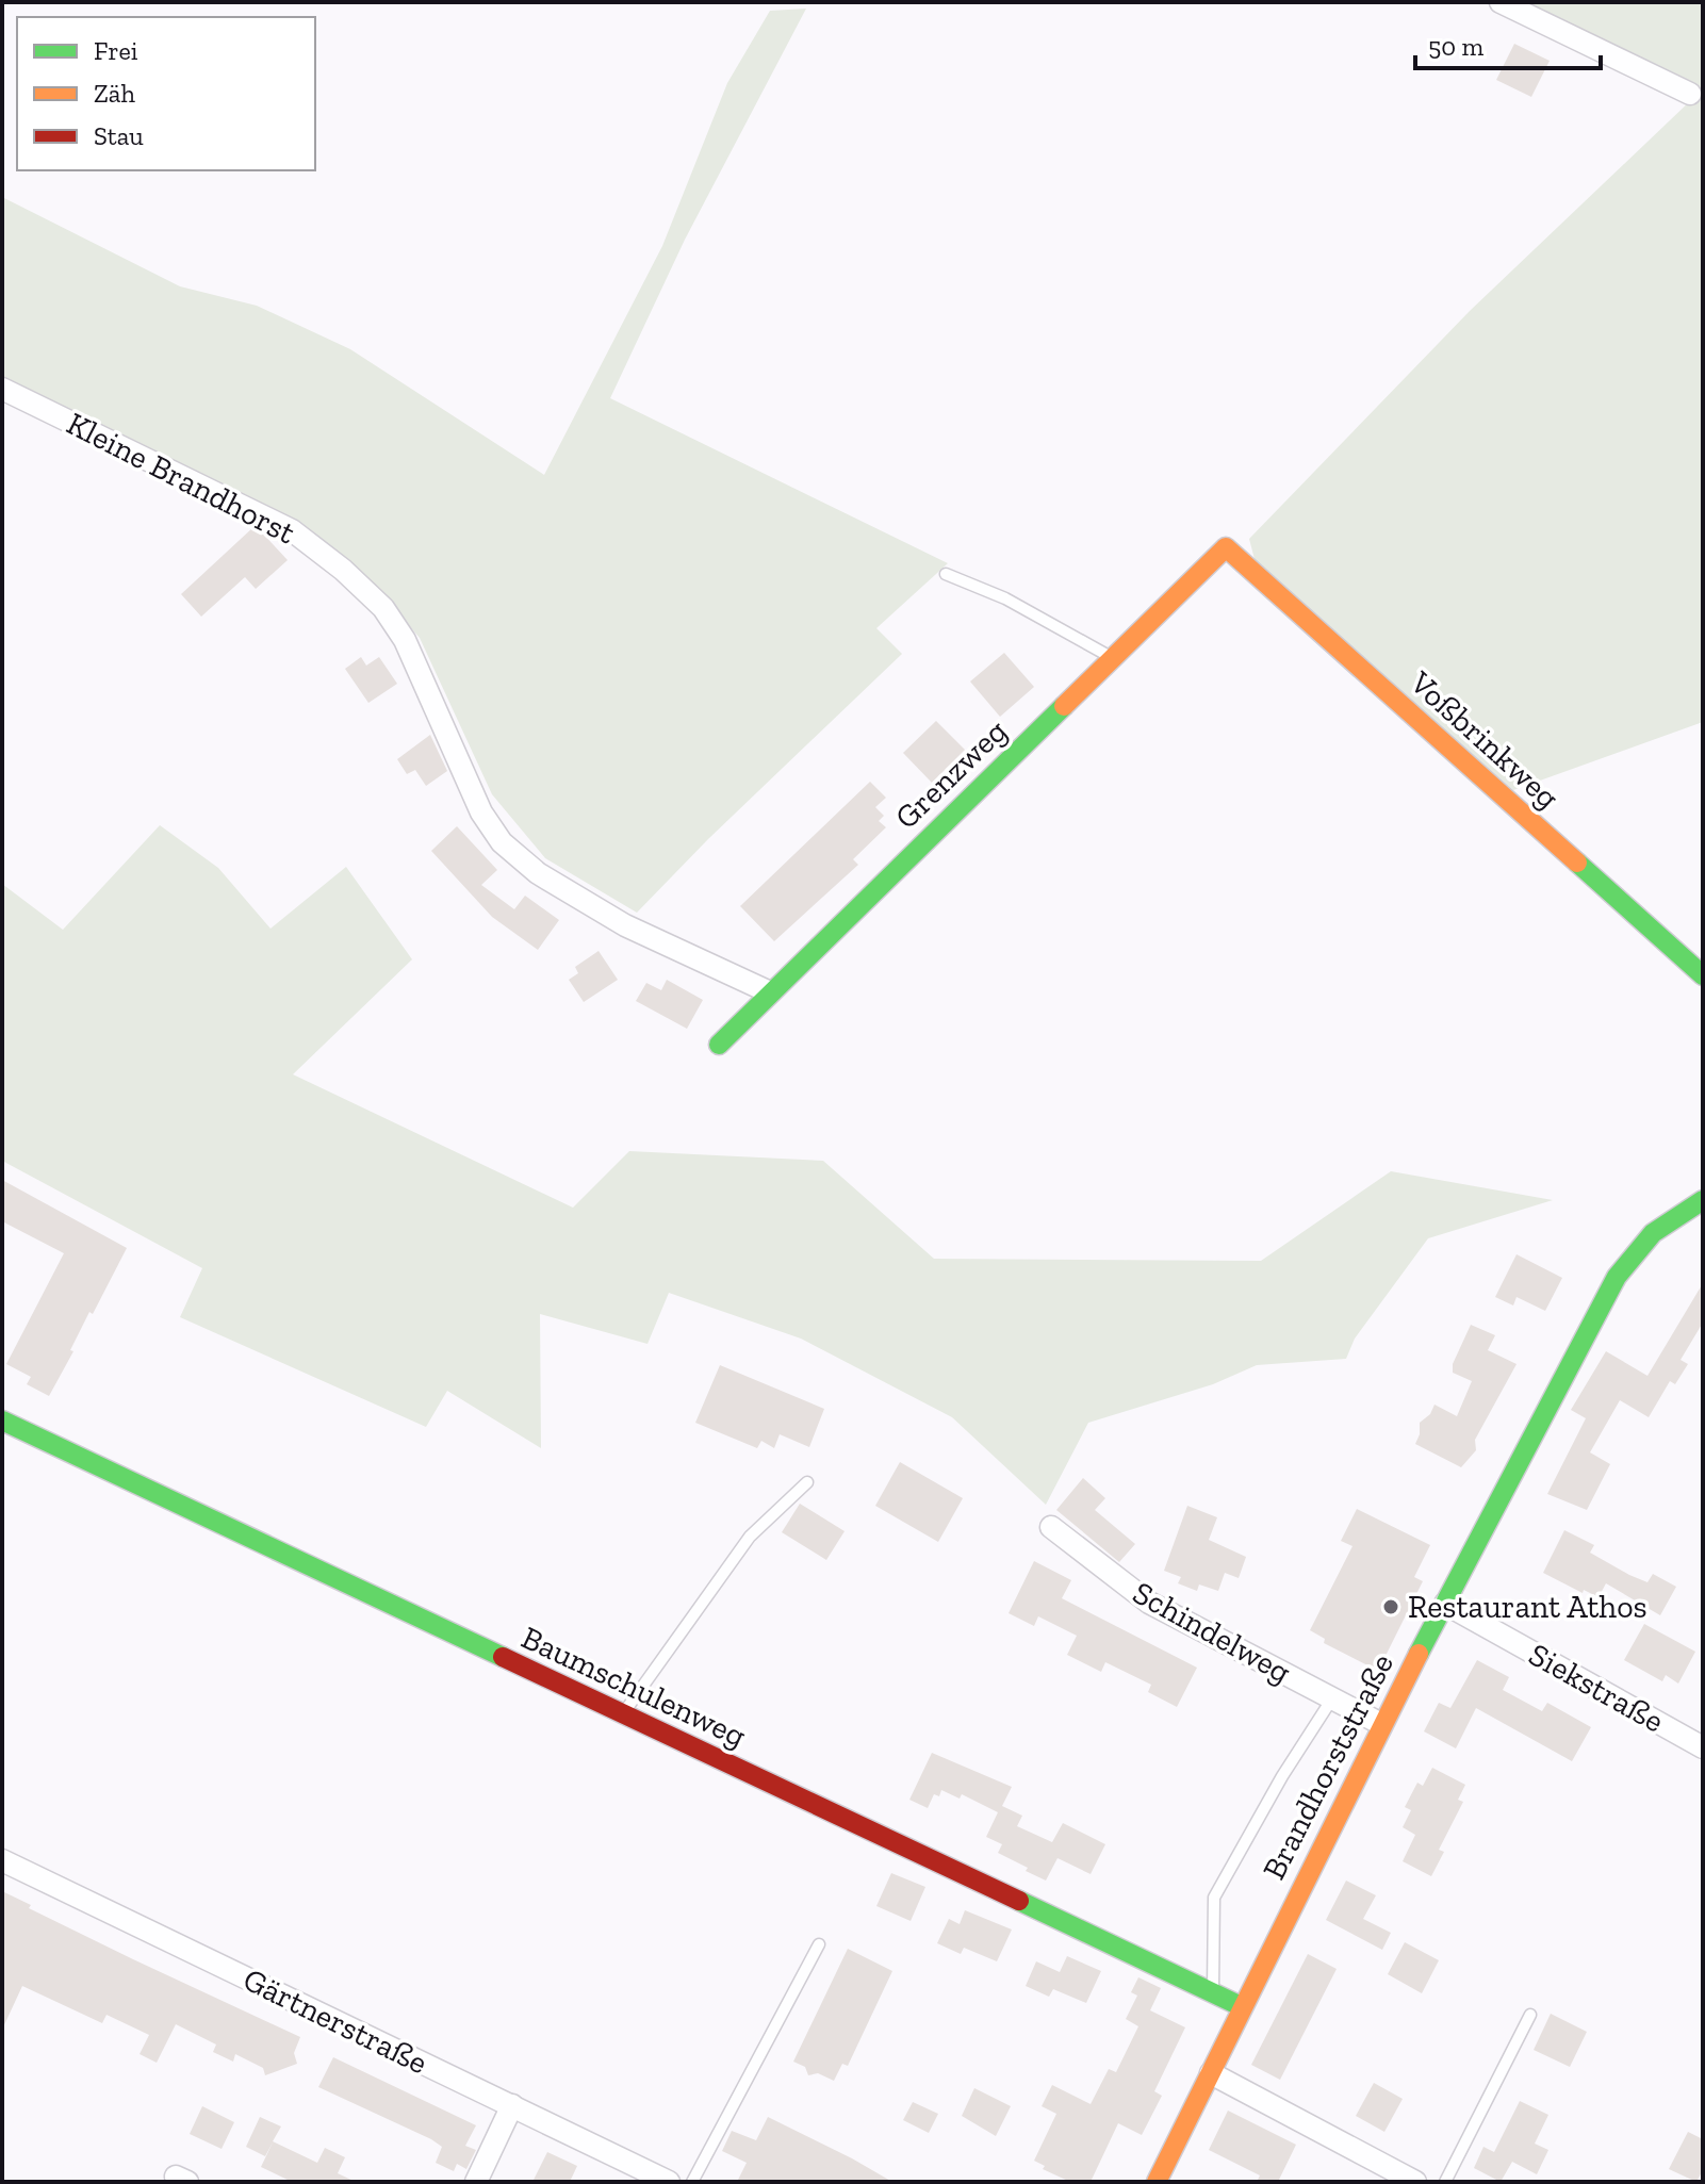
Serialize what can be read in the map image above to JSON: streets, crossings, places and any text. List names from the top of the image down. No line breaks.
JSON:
{"streets":{"street":["Kleine Brandhorst","Voßbrinkweg","Grenzweg","Schindelweg","Baumschulenweg","Siekstraße","Brandhorststraße","Gärtnerstraße"]},"crossings":[["Kleine Brandhorst","Grenzweg"],["Voßbrinkweg","Grenzweg"],["Schindelweg","Brandhorststraße"],["Baumschulenweg","Brandhorststraße"],["Siekstraße","Brandhorststraße"]],"places":["Restaurant Athos"],"legend":["Frei","Zäh","Stau"],"scale_bar":"50 m"}
